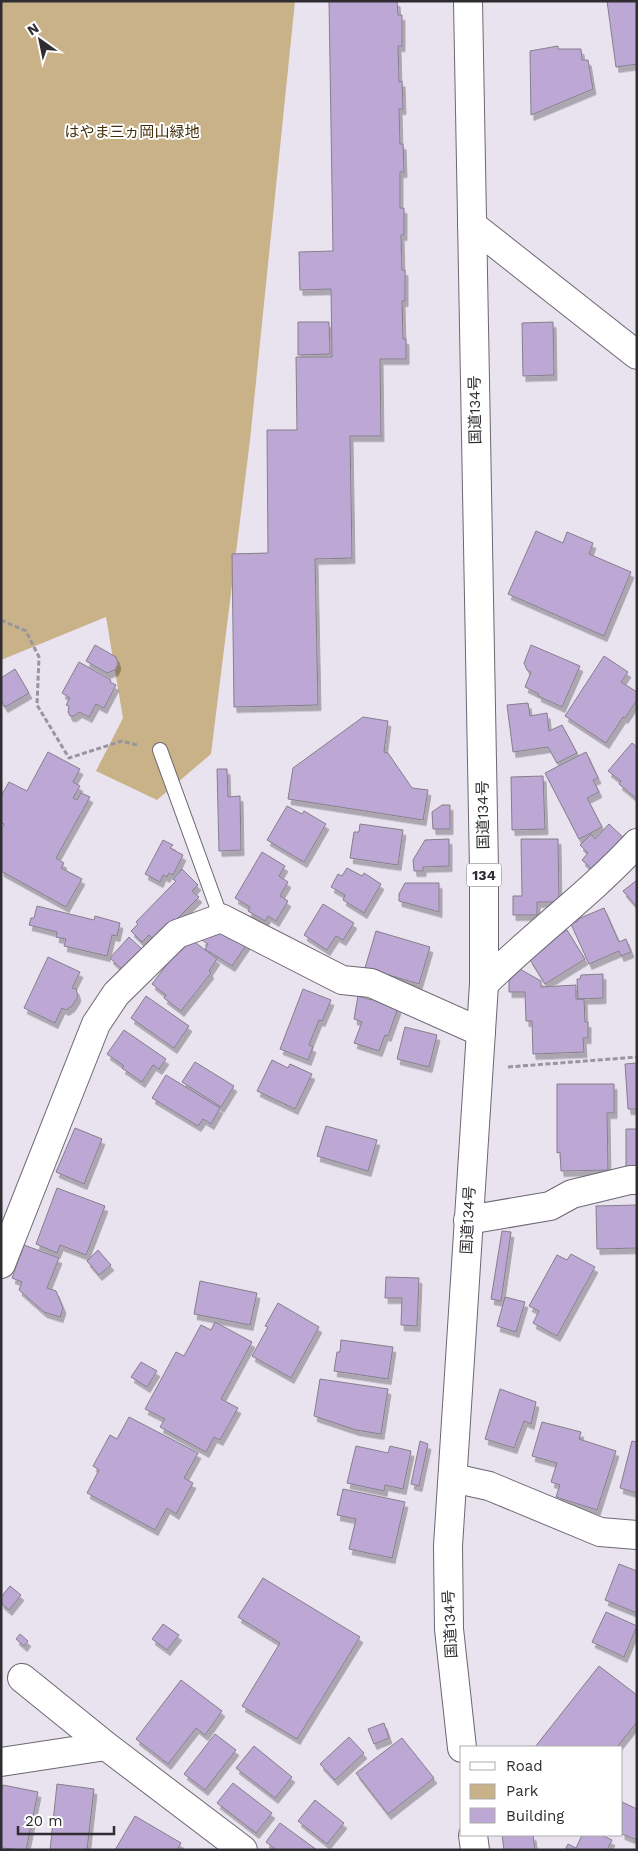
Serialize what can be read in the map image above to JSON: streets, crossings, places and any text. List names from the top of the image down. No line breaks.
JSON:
{"streets":{"main road":["国道134号","134"]},"parks":["はやま三ヵ岡山緑地"],"legend":["Road","Park","Building"],"scale_bar":"20 m","north":"top left"}
